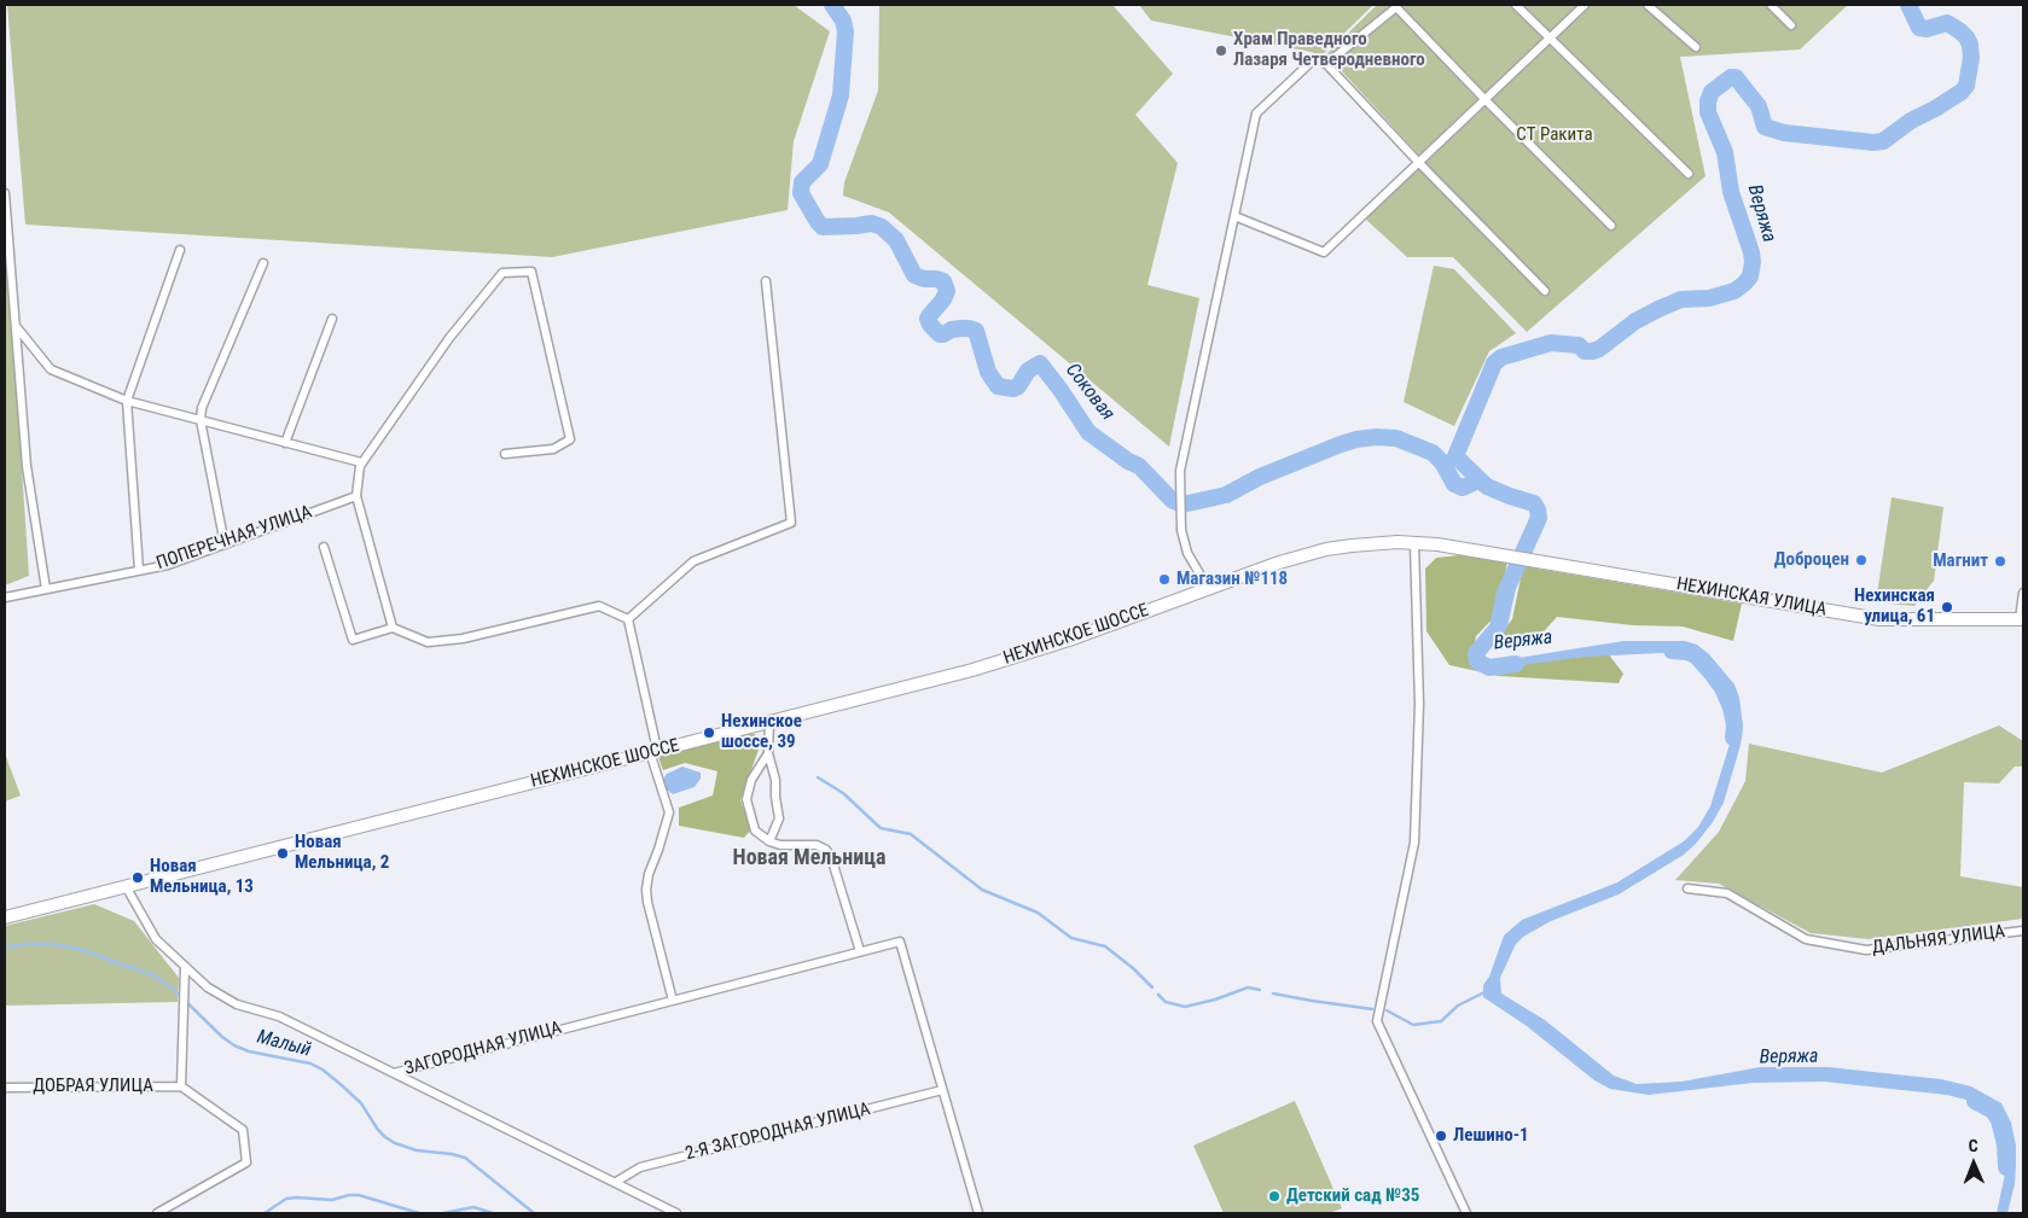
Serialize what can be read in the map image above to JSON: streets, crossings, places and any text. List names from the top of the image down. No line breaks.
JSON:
{"streets":{"main road":["НЕХИНСКАЯ УЛИЦА","НЕХИНСКОЕ ШОССЕ"],"street":["ПОПЕРЕЧНАЯ УЛИЦА","ДАЛЬНЯЯ УЛИЦА","ЗАГОРОДНАЯ УЛИЦА","ДОБРАЯ УЛИЦА","2-Я ЗАГОРОДНАЯ УЛИЦА"]},"crossings":[["НЕХИНСКАЯ УЛИЦА","НЕХИНСКОЕ ШОССЕ"],["НЕХИНСКОЕ ШОССЕ","ЗАГОРОДНАЯ УЛИЦА"],["ЗАГОРОДНАЯ УЛИЦА","2-Я ЗАГОРОДНАЯ УЛИЦА"]],"districts":["Новая Мельница"],"water":["Веряжа","Соковая","Малый"],"parks":["СТ Ракита"],"places":["Храм Праведного Лазаря Четверодневного","Доброцен","Магнит","Магазин №118","Нехинская улица, 61","Нехинское шоссе, 39","Новая Мельница, 2","Новая Мельница, 13","Лешино-1","Детский сад №35"],"north":"top"}
